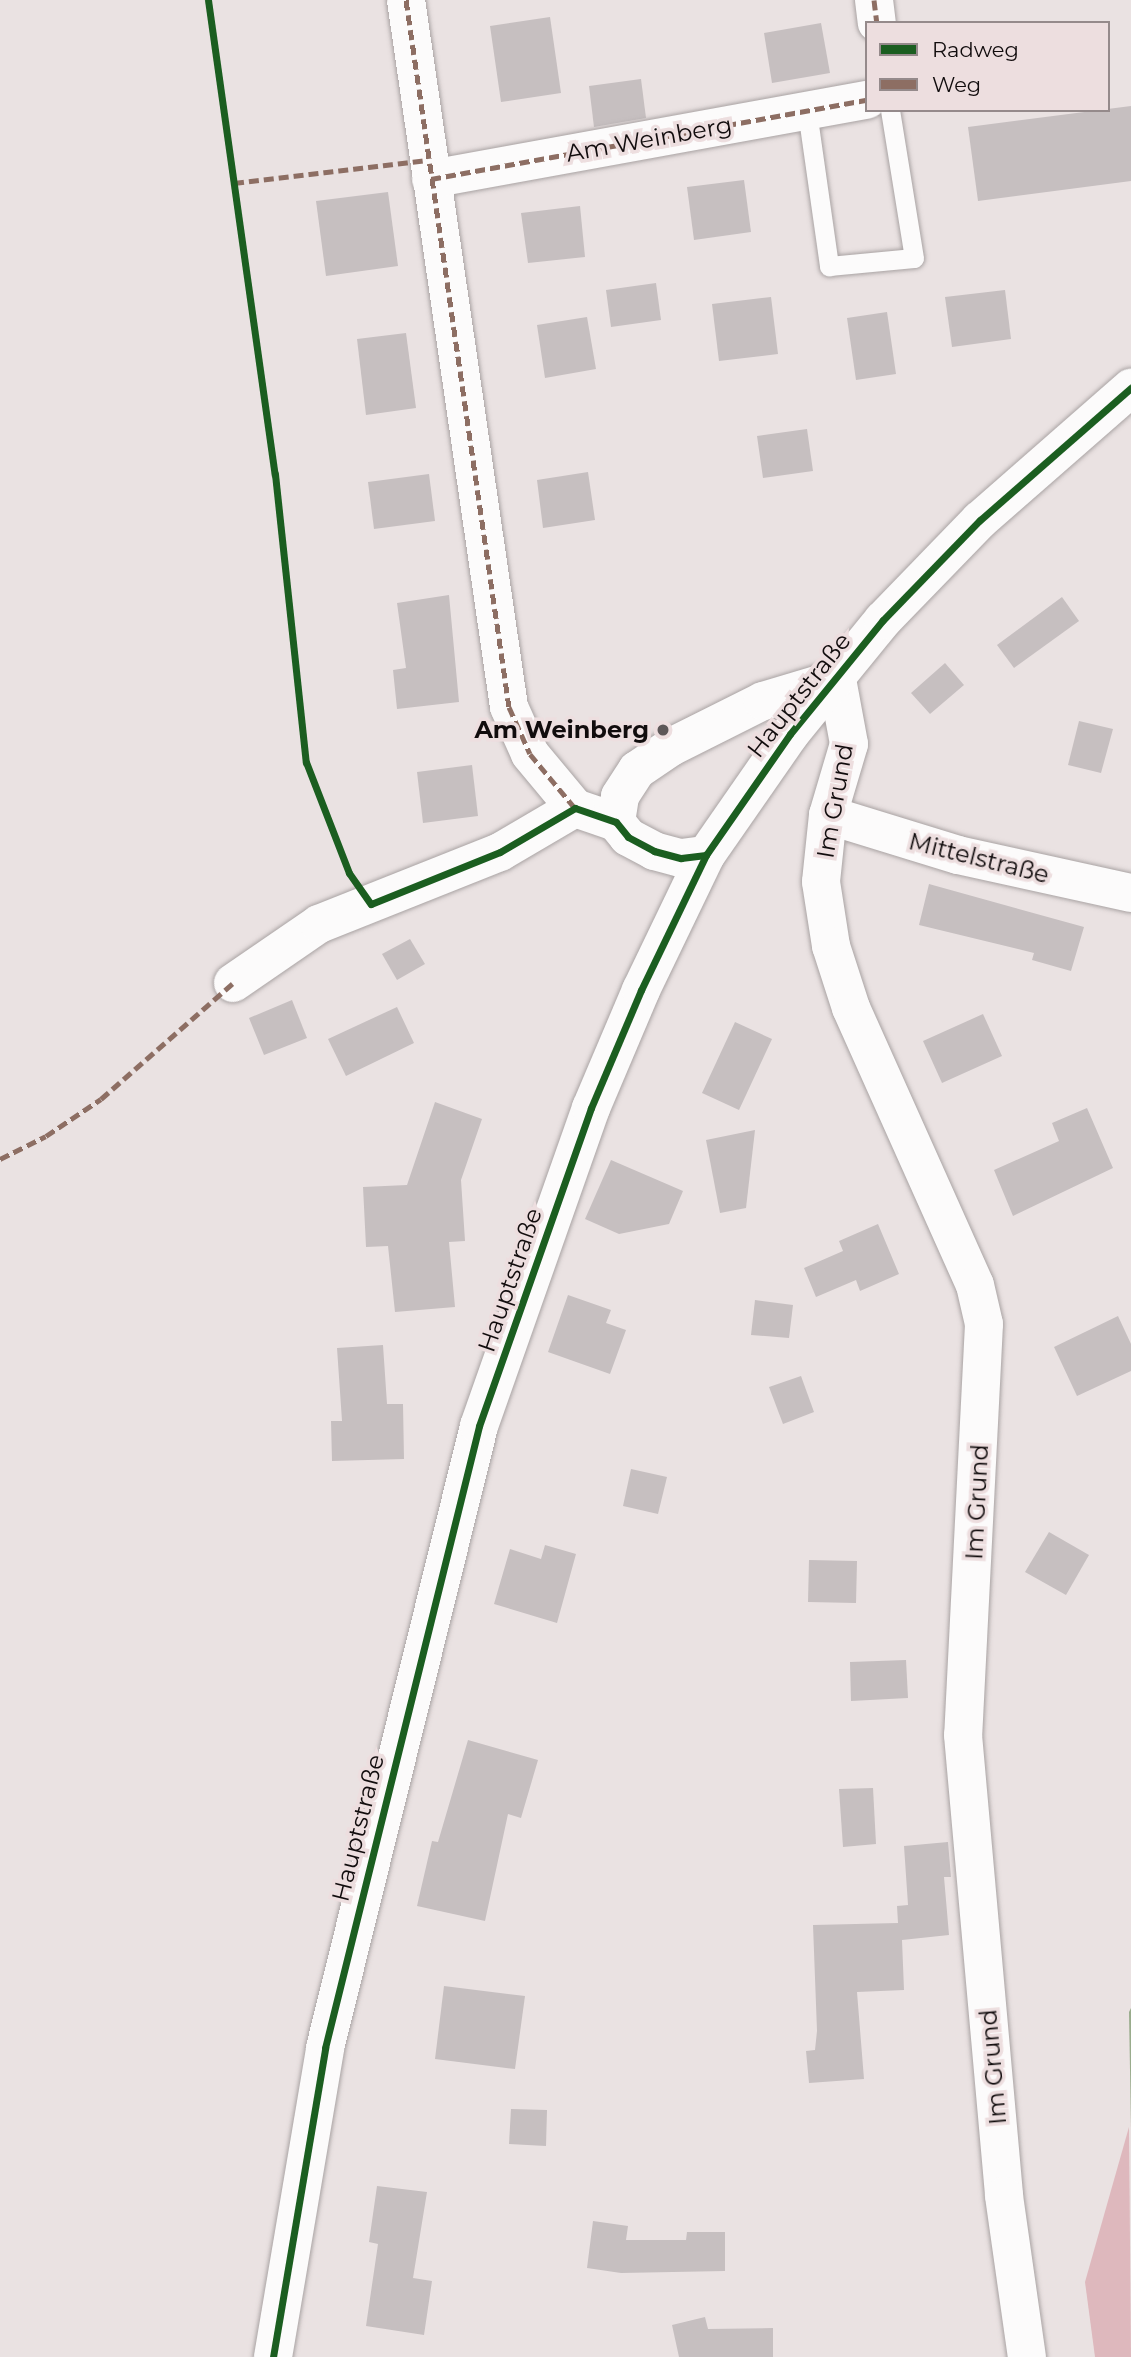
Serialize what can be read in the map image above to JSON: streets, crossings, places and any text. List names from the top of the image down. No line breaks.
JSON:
{"streets":{"street":["Am Weinberg","Hauptstraße","Im Grund","Mittelstraße"]},"crossings":[["Hauptstraße","Im Grund"],["Im Grund","Mittelstraße"]],"places":["Am Weinberg"],"legend":["Radweg","Weg"]}
